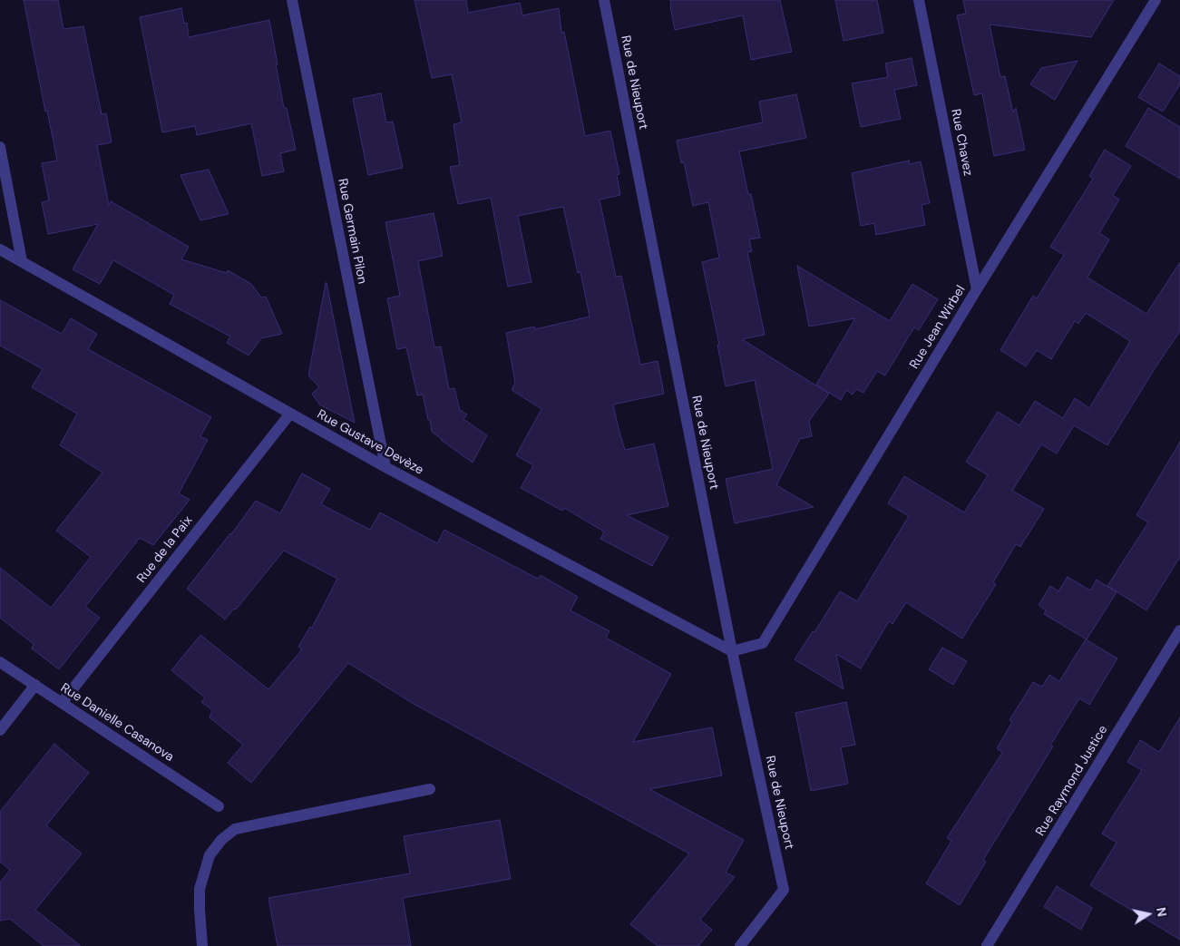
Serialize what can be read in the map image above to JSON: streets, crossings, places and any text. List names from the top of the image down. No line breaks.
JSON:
{"streets":{"street":["Rue de Nieuport","Rue Chavez","Rue Germain Pilon","Rue Jean Wirbel","Rue Gustave Devèze","Rue de la Paix","Rue Danielle Casanova","Rue Raymond Justice"]},"crossings":[["Rue de Nieuport","Rue Jean Wirbel"],["Rue de Nieuport","Rue Gustave Devèze"],["Rue Chavez","Rue Jean Wirbel"],["Rue Germain Pilon","Rue Gustave Devèze"],["Rue Jean Wirbel","Rue Gustave Devèze"],["Rue Gustave Devèze","Rue de la Paix"],["Rue de la Paix","Rue Danielle Casanova"]],"north":"right"}
